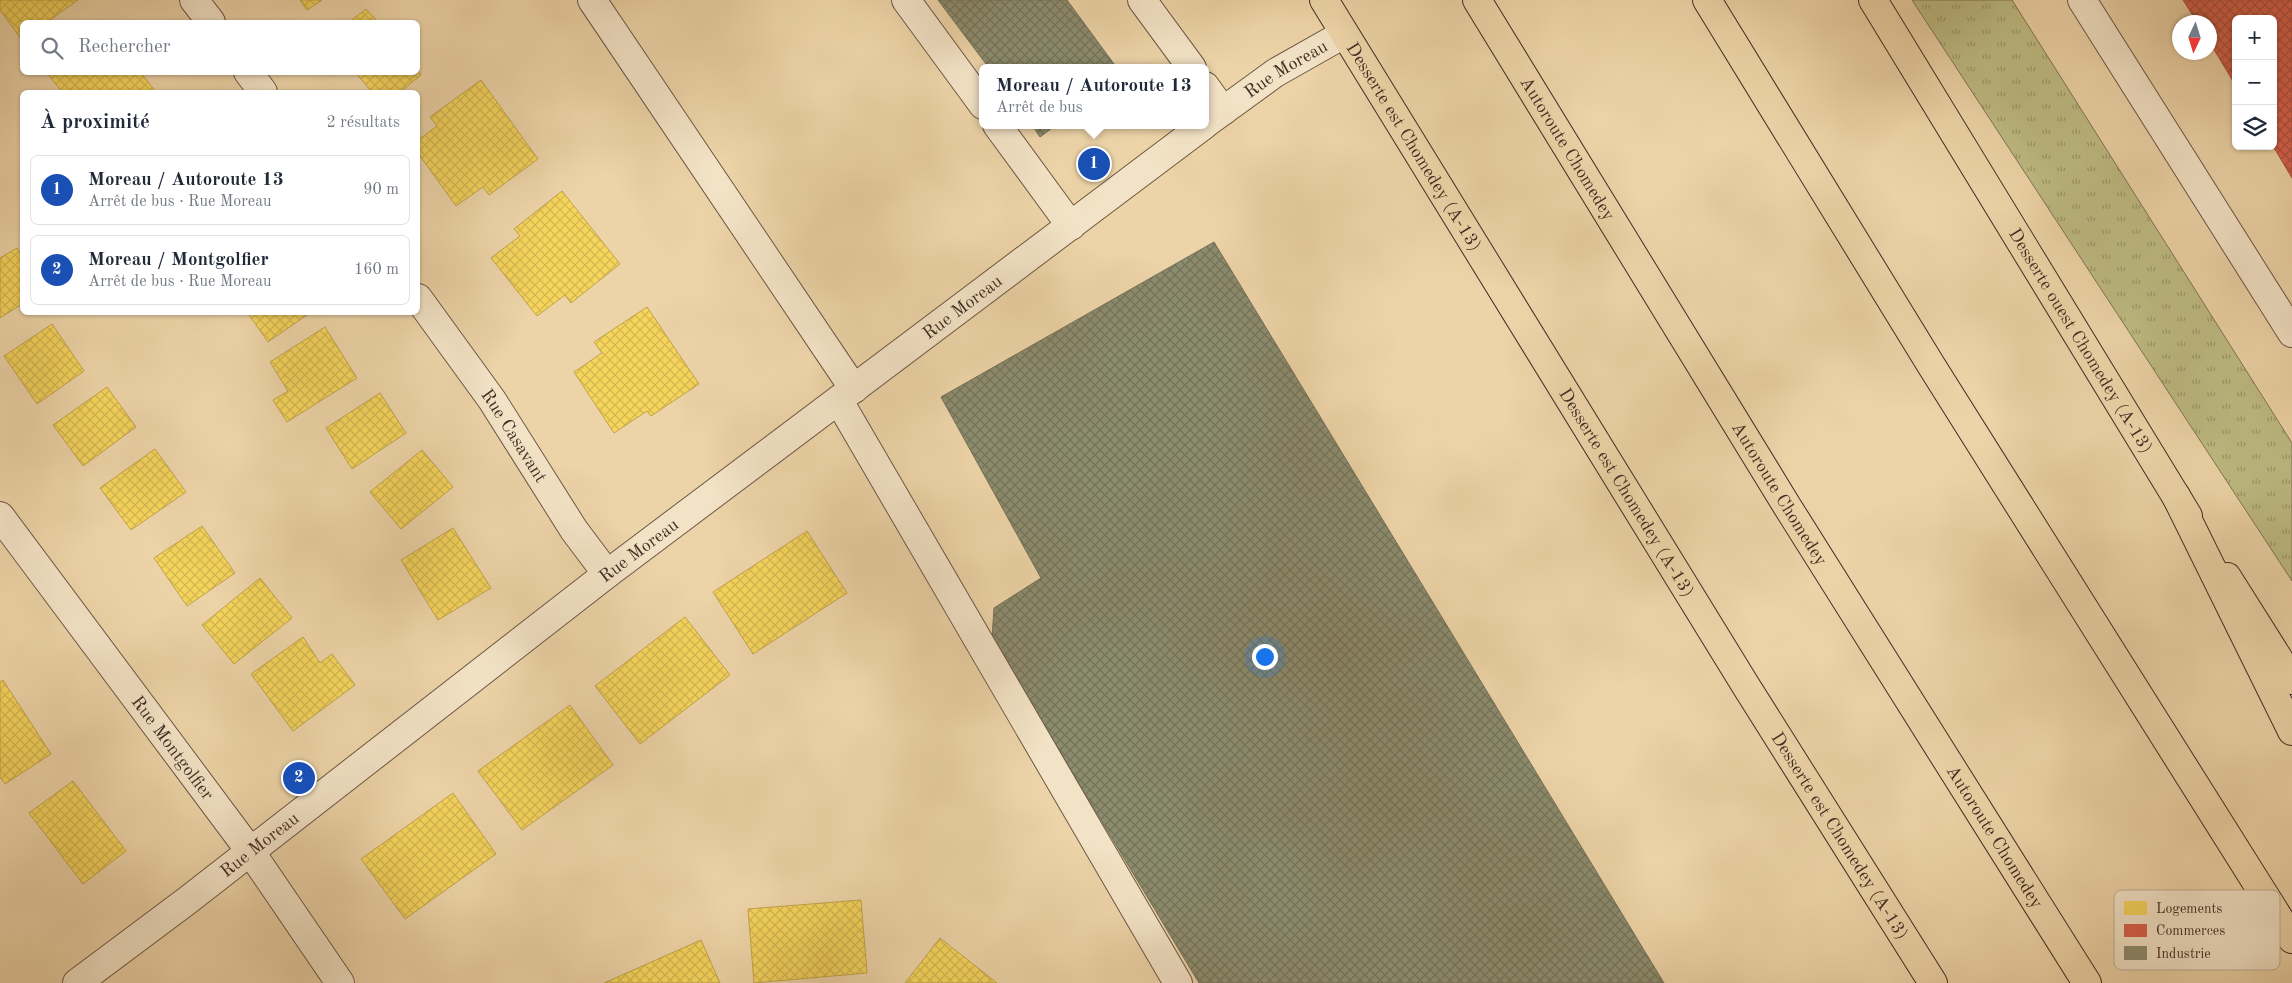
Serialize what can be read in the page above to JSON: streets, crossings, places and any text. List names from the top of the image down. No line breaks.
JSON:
{"streets":{"main road":["Desserte est Chomedey (A-13)","Autoroute Chomedey","Desserte ouest Chomedey (A-13)"],"street":["Rue Moreau","Rue Casavant","Rue Montgolfier"]},"crossings":[["Rue Moreau","Desserte est Chomedey (A-13)"],["Rue Moreau","Rue Casavant"],["Rue Moreau","Rue Montgolfier"]],"legend":["Logements","Commerces","Industrie"],"north":"bottom","page":{"map_buttons":["+","−"],"search":"Rechercher","popup":["Moreau / Autoroute 13","Arrêt de bus"],"heading":["À proximité","2 résultats"],"pins":["1","2"],"list":[{"mark":"1","name":"Moreau / Autoroute 13","note":"Arrêt de bus · Rue Moreau","value":"90 m"},{"mark":"2","name":"Moreau / Montgolfier","note":"Arrêt de bus · Rue Moreau","value":"160 m"}]}}
